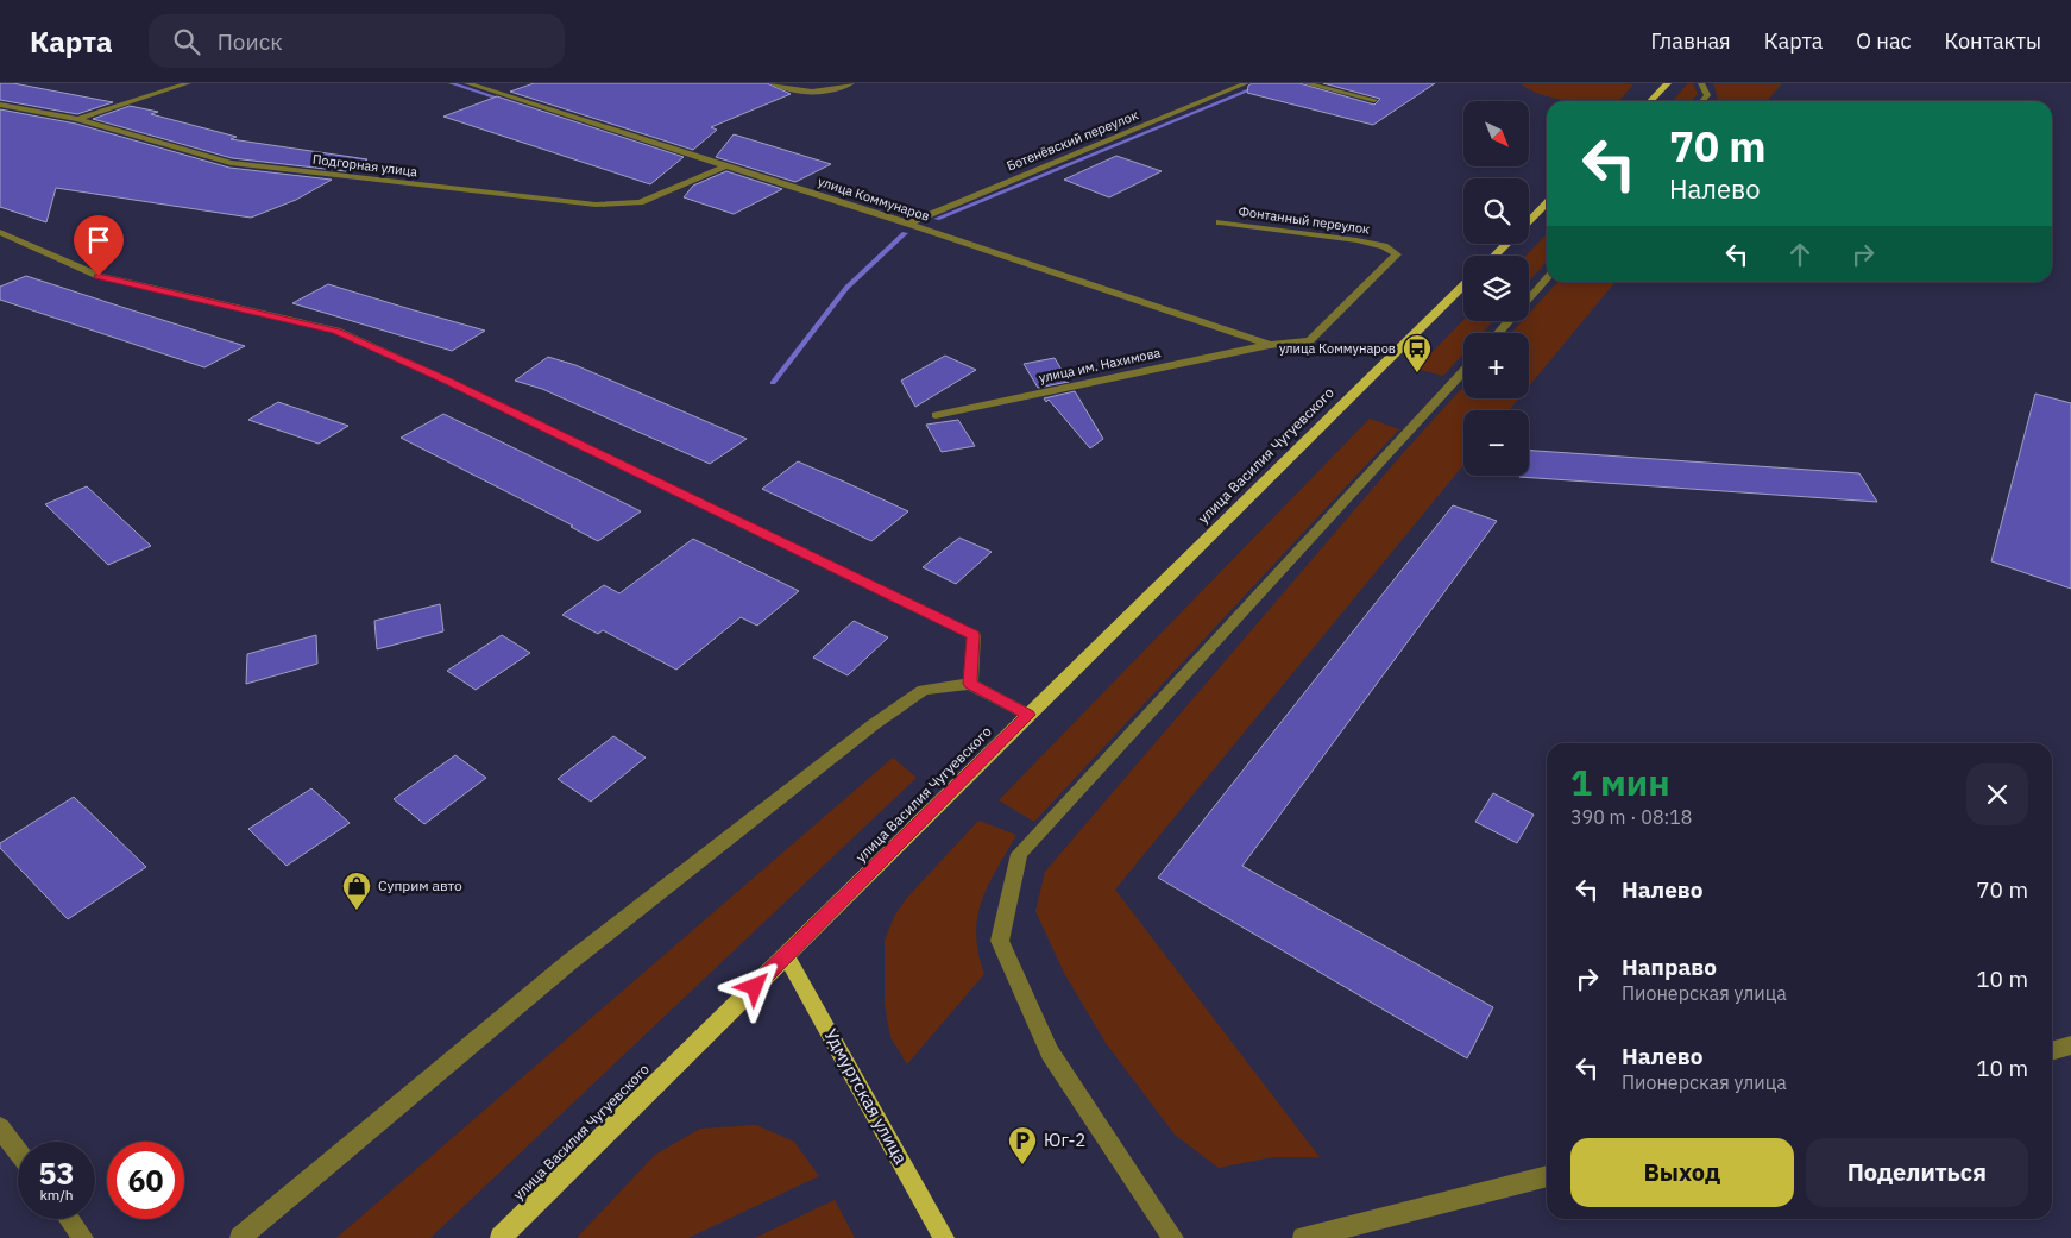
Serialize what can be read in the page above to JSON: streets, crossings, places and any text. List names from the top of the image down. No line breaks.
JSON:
{"streets":{"main road":["улица Василия Чугуевского","Удмуртская улица"],"street":["Ботенёвский переулок","Подгорная улица","улица Коммунаров","Фонтанный переулок","улица им. Нахимова"]},"crossings":[["Ботенёвский переулок","улица Коммунаров"],["Подгорная улица","улица Коммунаров"],["улица Коммунаров","Фонтанный переулок"],["улица Коммунаров","улица им. Нахимова"],["Фонтанный переулок","улица им. Нахимова"],["улица Василия Чугуевского","Удмуртская улица"]],"places":{"bus stop":["улица Коммунаров"],"shop":["Суприм авто"],"parking":["Юг-2"]},"north":"bottom right","page":{"header":"Карта","search":"Поиск","nav":["Главная","Карта","О нас","Контакты"],"map_buttons":["+","−"],"turn":["70 m","Налево"],"heading":["1 мин","390 m · 08:18"],"list":[{"name":"Налево","value":"70 m"},{"name":"Направо","note":"Пионерская улица","value":"10 m"},{"name":"Налево","note":"Пионерская улица","value":"10 m"}],"buttons":["Выход","Поделиться"],"speed":"53 km/h","limit":"60"}}
